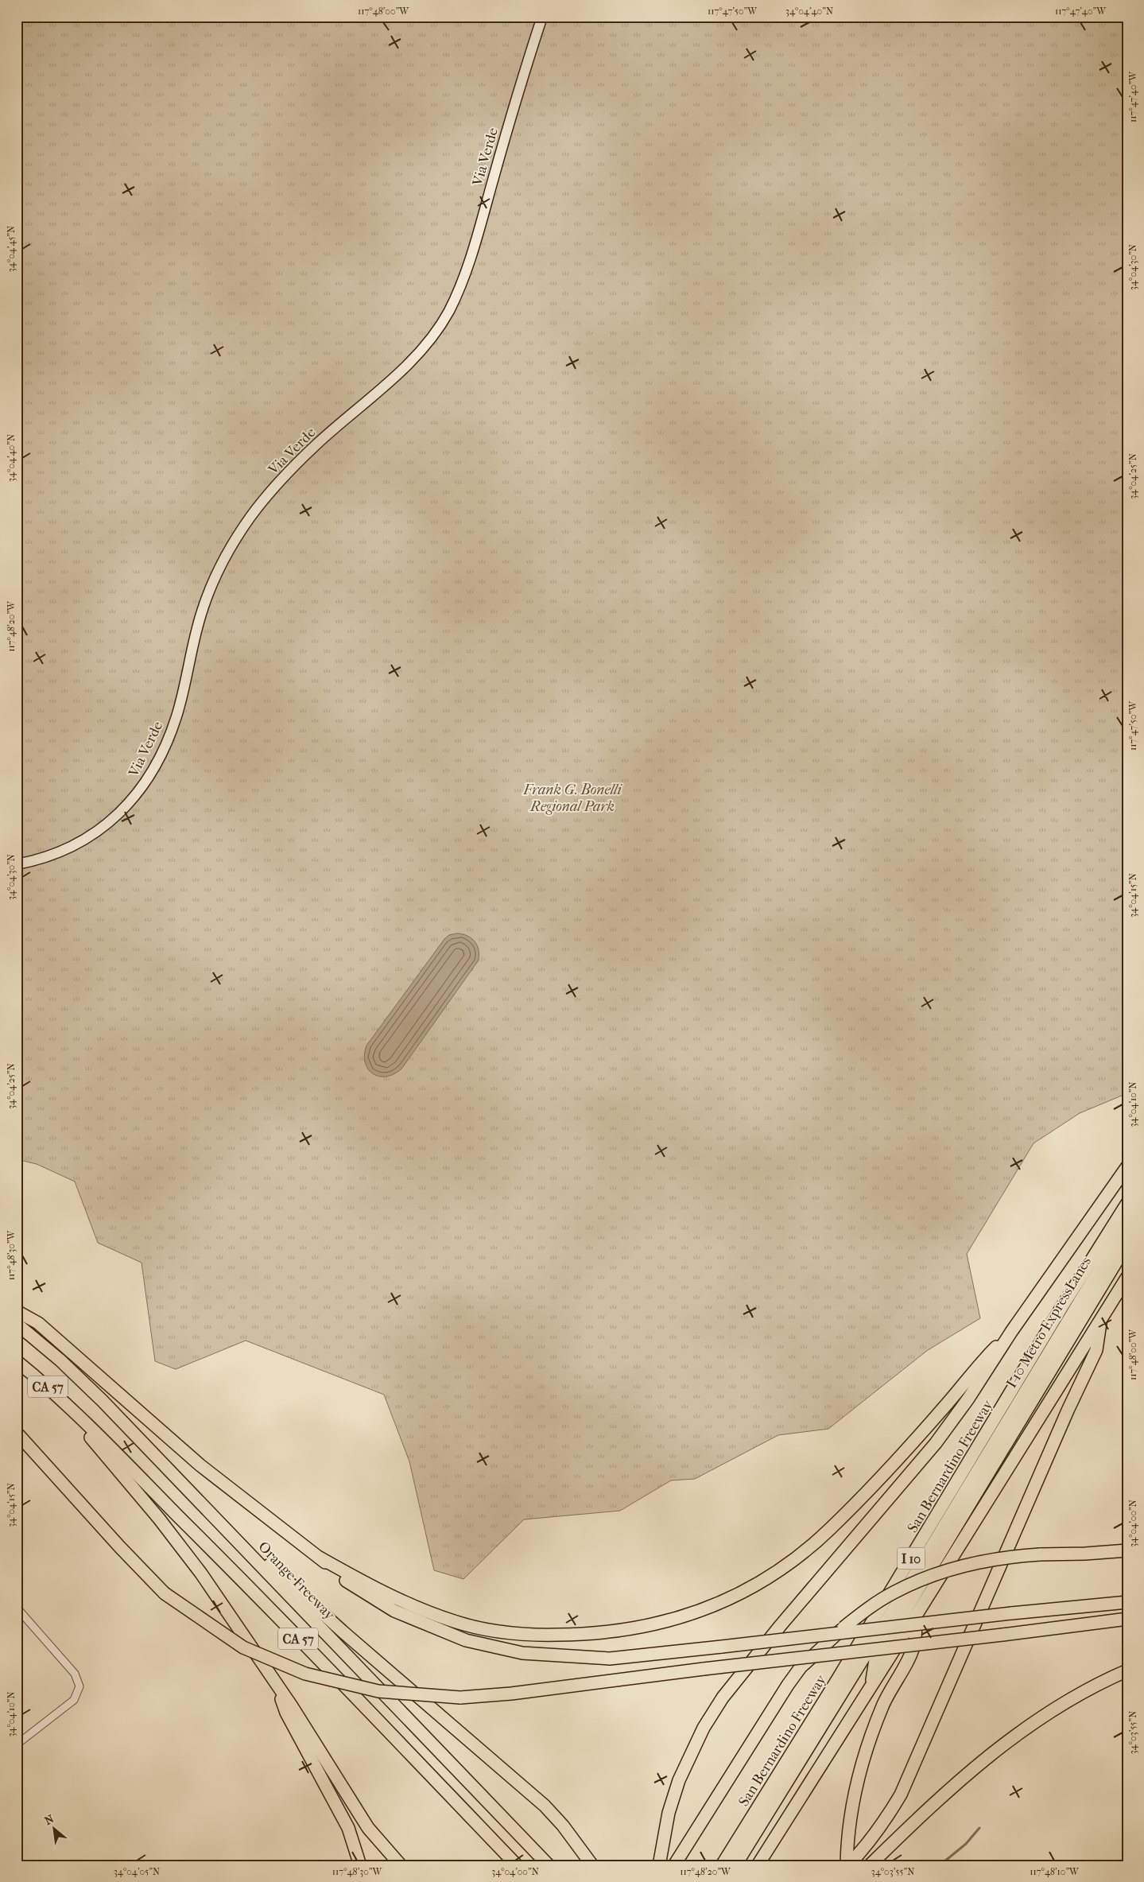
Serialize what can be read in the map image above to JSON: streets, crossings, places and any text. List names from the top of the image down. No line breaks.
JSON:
{"streets":{"highway":["I-10 Metro ExpressLanes","CA 57","San Bernardino Freeway","I 10","Orange Freeway"],"main road":["Via Verde"]},"crossings":[["I-10 Metro ExpressLanes","I 10"]],"parks":["Frank G. Bonelli Regional Park"],"north":"top left","coordinates":["117°48'00\"W","117°47'50\"W","34°04'40\"N","117°47'40\"W","34°04'45\"N","34°04'30\"N","34°04'25\"N","117°48'20\"W","34°04'15\"N","34°04'10\"N","117°48'30\"W","34°04'00\"N","34°03'55\"N","34°04'05\"N","117°48'10\"W"]}
